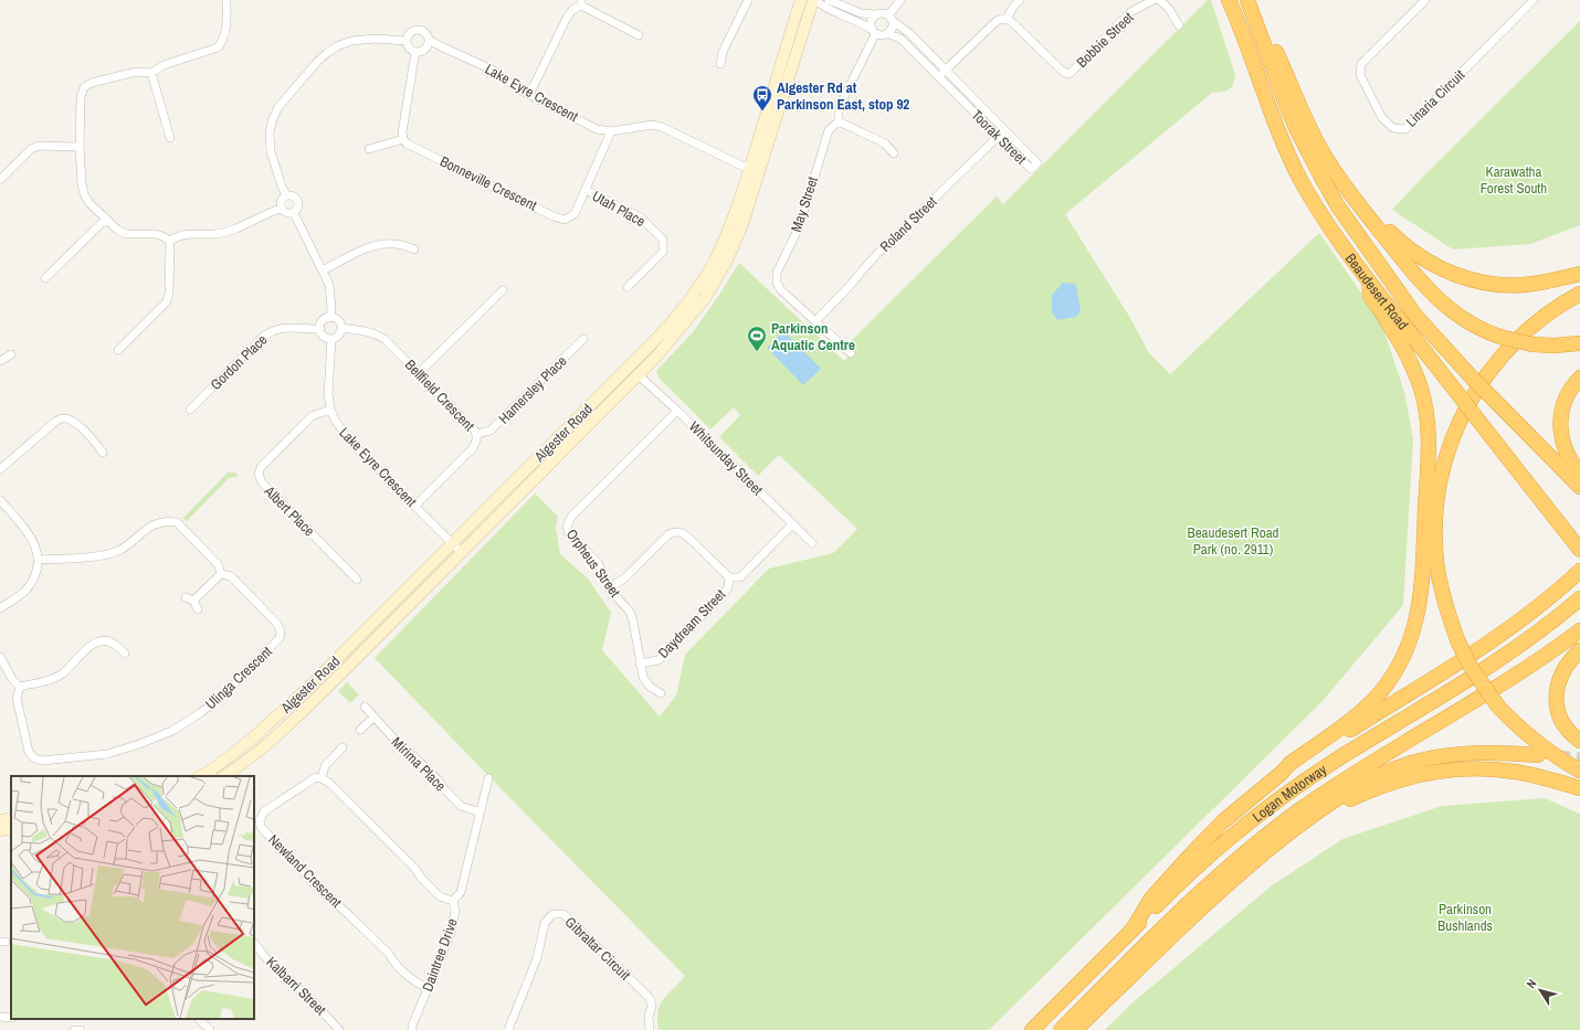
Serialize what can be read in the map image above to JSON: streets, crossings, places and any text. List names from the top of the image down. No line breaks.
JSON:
{"streets":{"highway":["Beaudesert Road","Logan Motorway"],"main road":["Algester Road"],"street":["Bobbie Street","Lake Eyre Crescent","Linaria Circuit","Toorak Street","Bonneville Crescent","May Street","Utah Place","Roland Street","Gordon Place","Hamersley Place","Bellfield Crescent","Whitsunday Street","Albert Place","Orpheus Street","Daydream Street","Ulinga Crescent","Mirima Place","Newland Crescent","Gibraltar Circuit","Daintree Drive","Kalbarri Street"]},"crossings":[["Lake Eyre Crescent","Bonneville Crescent"],["Lake Eyre Crescent","Gordon Place"],["Lake Eyre Crescent","Bellfield Crescent"],["Lake Eyre Crescent","Algester Road"],["Lake Eyre Crescent","Albert Place"],["Toorak Street","May Street"],["Toorak Street","Roland Street"],["Bonneville Crescent","Utah Place"],["May Street","Roland Street"],["Gordon Place","Bellfield Crescent"],["Hamersley Place","Bellfield Crescent"],["Algester Road","Whitsunday Street"],["Whitsunday Street","Orpheus Street"],["Whitsunday Street","Daydream Street"],["Orpheus Street","Daydream Street"],["Mirima Place","Daintree Drive"],["Newland Crescent","Daintree Drive"]],"parks":["Karawatha Forest South","Beaudesert Road Park (no. 2911)","Parkinson Bushlands"],"places":{"bus stop":["Algester Rd at Parkinson East, stop 92"],"sports":["Parkinson Aquatic Centre"]},"north":"top left"}
